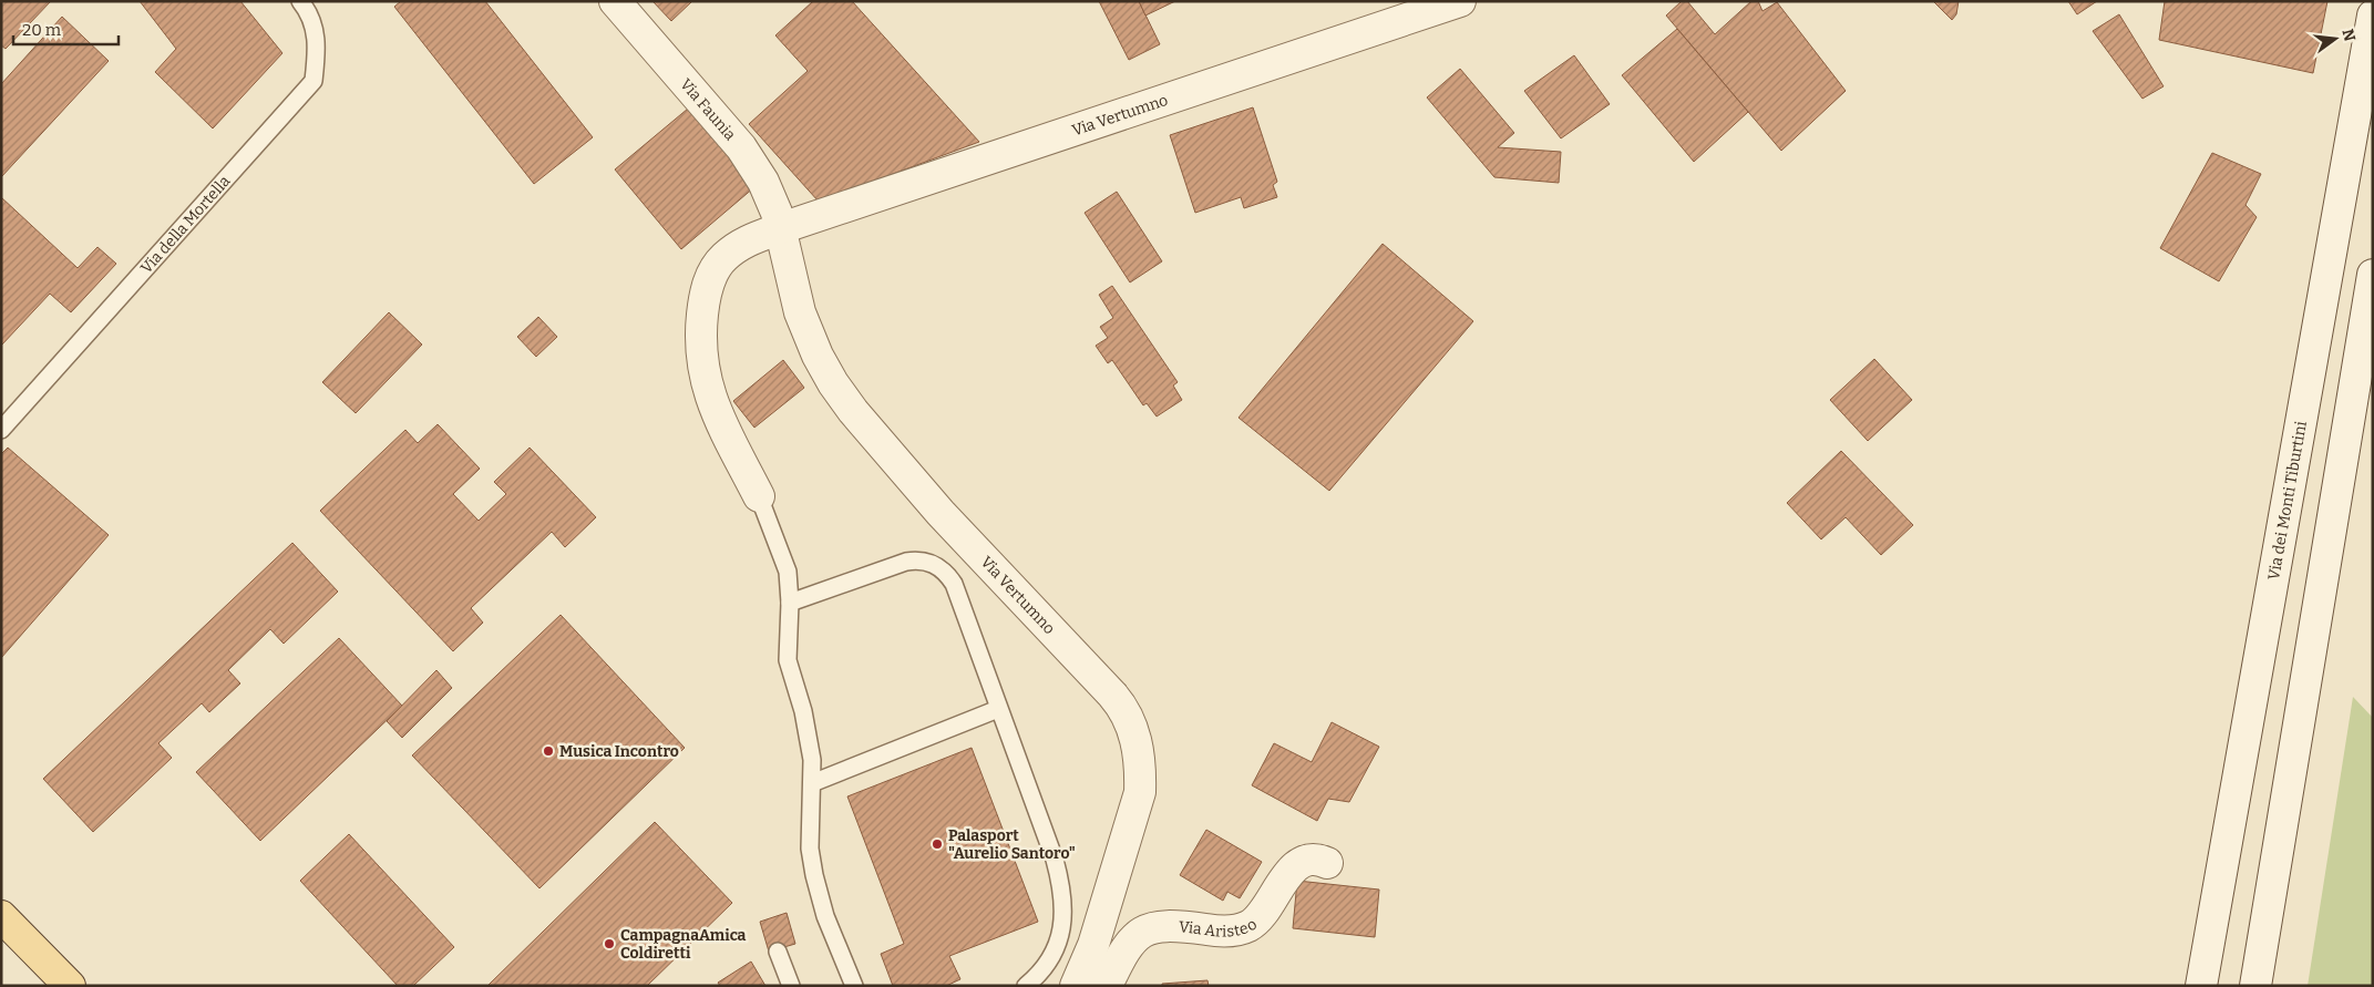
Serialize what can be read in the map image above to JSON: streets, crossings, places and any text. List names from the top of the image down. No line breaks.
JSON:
{"streets":{"street":["Via Faunia","Via Vertumno","Via dei Monti Tiburtini","Via Aristeo"],"lane":["Via della Mortella"]},"crossings":[["Via Faunia","Via Vertumno"]],"places":["Musica Incontro","Palasport \"Aurelio Santoro\"","CampagnaAmica Coldiretti"],"scale_bar":"20 m","north":"right"}
